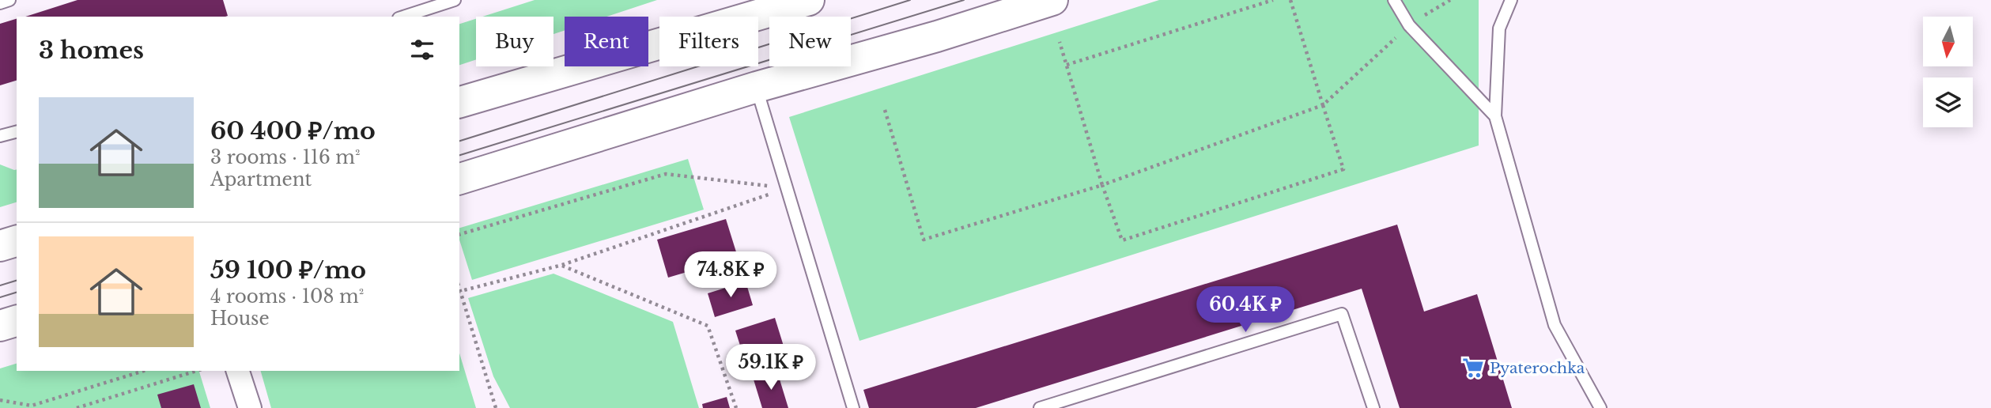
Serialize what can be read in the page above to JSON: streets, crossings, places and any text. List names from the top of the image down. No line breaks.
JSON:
{"places":{"supermarket":["Pyaterochka"]},"north":"bottom","page":{"chip":["Buy","Rent","Filters","New"],"heading":"3 homes","list":[{"name":"60 400 ₽/mo","note":"3 rooms · 116 m² · Apartment"},{"name":"59 100 ₽/mo","note":"4 rooms · 108 m² · House"}],"price":["74.8K ₽","60.4K ₽","59.1K ₽"]}}
